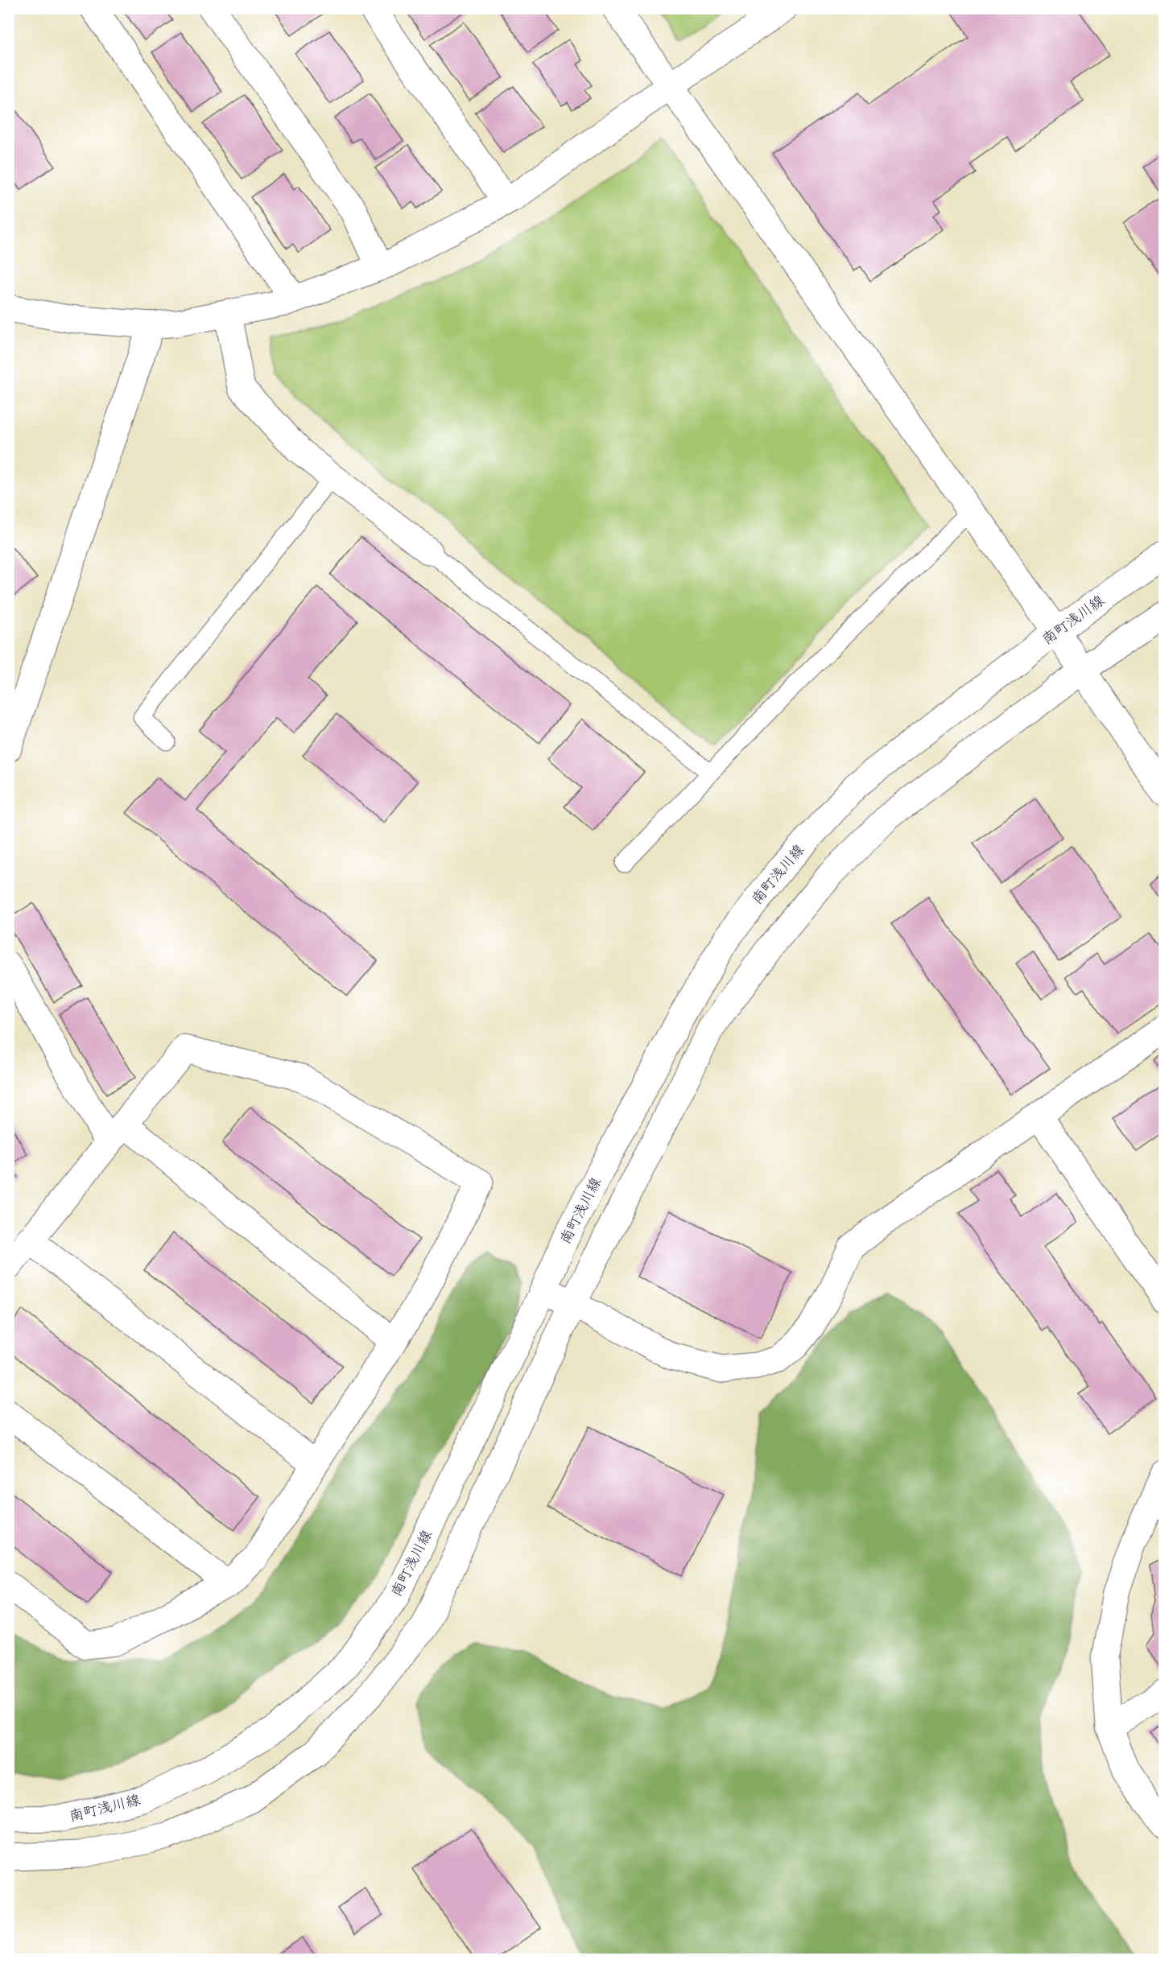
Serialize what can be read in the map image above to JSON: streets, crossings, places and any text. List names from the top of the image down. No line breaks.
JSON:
{"streets":{"street":["南町浅川線"]}}
